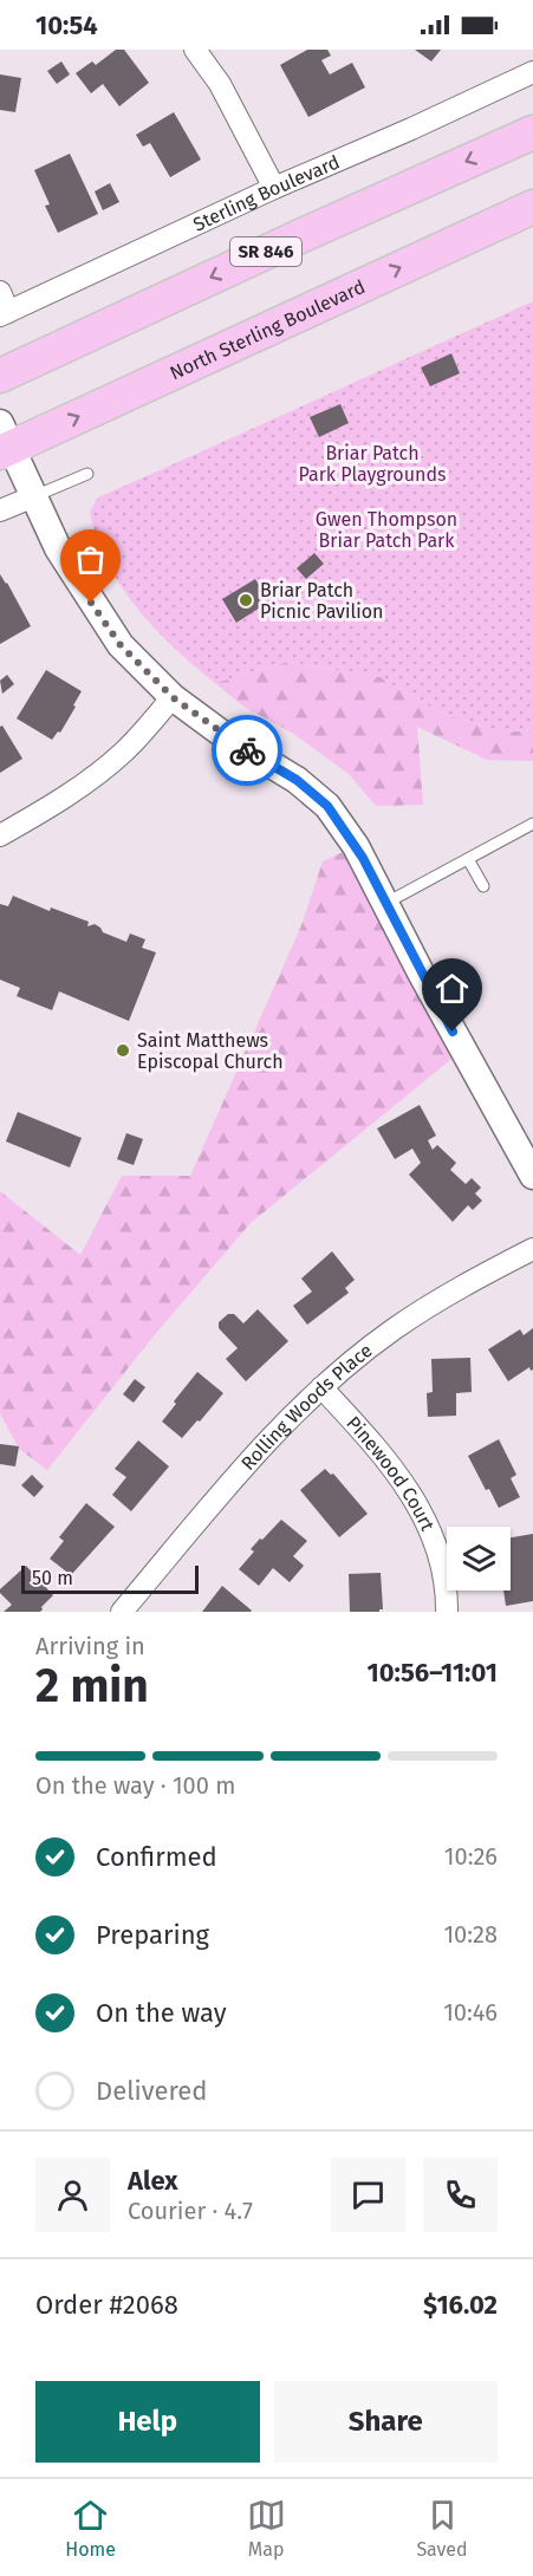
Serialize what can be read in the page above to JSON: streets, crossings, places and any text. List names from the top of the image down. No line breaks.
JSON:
{"streets":{"main road":["SR 846","North Sterling Boulevard"],"street":["Sterling Boulevard","Rolling Woods Place","Pinewood Court"]},"crossings":[["Rolling Woods Place","Pinewood Court"]],"parks":["Briar Patch Park Playgrounds","Gwen Thompson Briar Patch Park"],"places":["Briar Patch Picnic Pavilion","Saint Matthews Episcopal Church"],"scale_bar":"50 m","page":{"status":"10:54","scale":"50 m","heading":["2 min","Arriving in","10:56–11:01"],"panel":["Alex","Courier · 4.7","Order #2068","$16.02"],"bar":"On the way · 100 m","list":[["Confirmed","10:26"],["Preparing","10:28"],["On the way","10:46"],"Delivered"],"buttons":["Help","Share"],"tabs":["Home","Map","Saved"]}}
